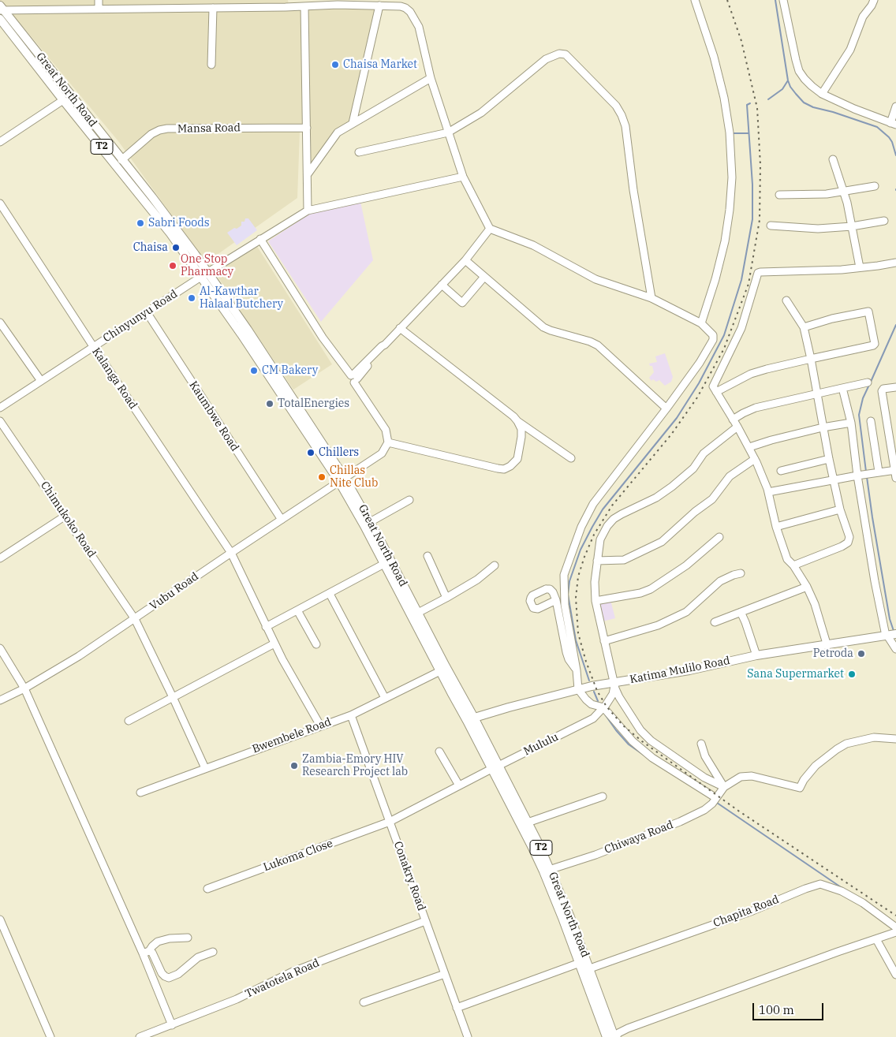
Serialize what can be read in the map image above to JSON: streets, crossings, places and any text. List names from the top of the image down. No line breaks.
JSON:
{"streets":{"main road":["Great North Road","T2","Katima Mulilo Road"],"street":["Mansa Road","Chinyunyu Road","Kalanga Road","Kaumbwe Road","Chimukoko Road","Vubu Road","Bwembele Road","Mululu","Chiwaya Road","Lukoma Close","Conakry Road","Chapita Road","Twatotela Road"]},"crossings":[["Great North Road","Mansa Road"],["Great North Road","Chinyunyu Road"],["Great North Road","Vubu Road"],["Great North Road","Katima Mulilo Road"],["Great North Road","Bwembele Road"],["Great North Road","Mululu"],["Great North Road","Chiwaya Road"],["Great North Road","Chapita Road"],["Chinyunyu Road","Kalanga Road"],["Chinyunyu Road","Kaumbwe Road"],["Kalanga Road","Vubu Road"],["Kalanga Road","Bwembele Road"],["Kaumbwe Road","Vubu Road"],["Chimukoko Road","Vubu Road"],["Chimukoko Road","Bwembele Road"],["Katima Mulilo Road","Mululu"],["Bwembele Road","Conakry Road"],["Mululu","Lukoma Close"],["Lukoma Close","Conakry Road"],["Conakry Road","Twatotela Road"]],"places":["Chaisa Market","Sabri Foods","Chaisa","One Stop Pharmacy","Al-Kawthar Halaal Butchery","CM Bakery","TotalEnergies","Chillers","Chillas Nite Club","Petroda","Sana Supermarket","Zambia-Emory HIV Research Project lab"],"scale_bar":"100 m"}
